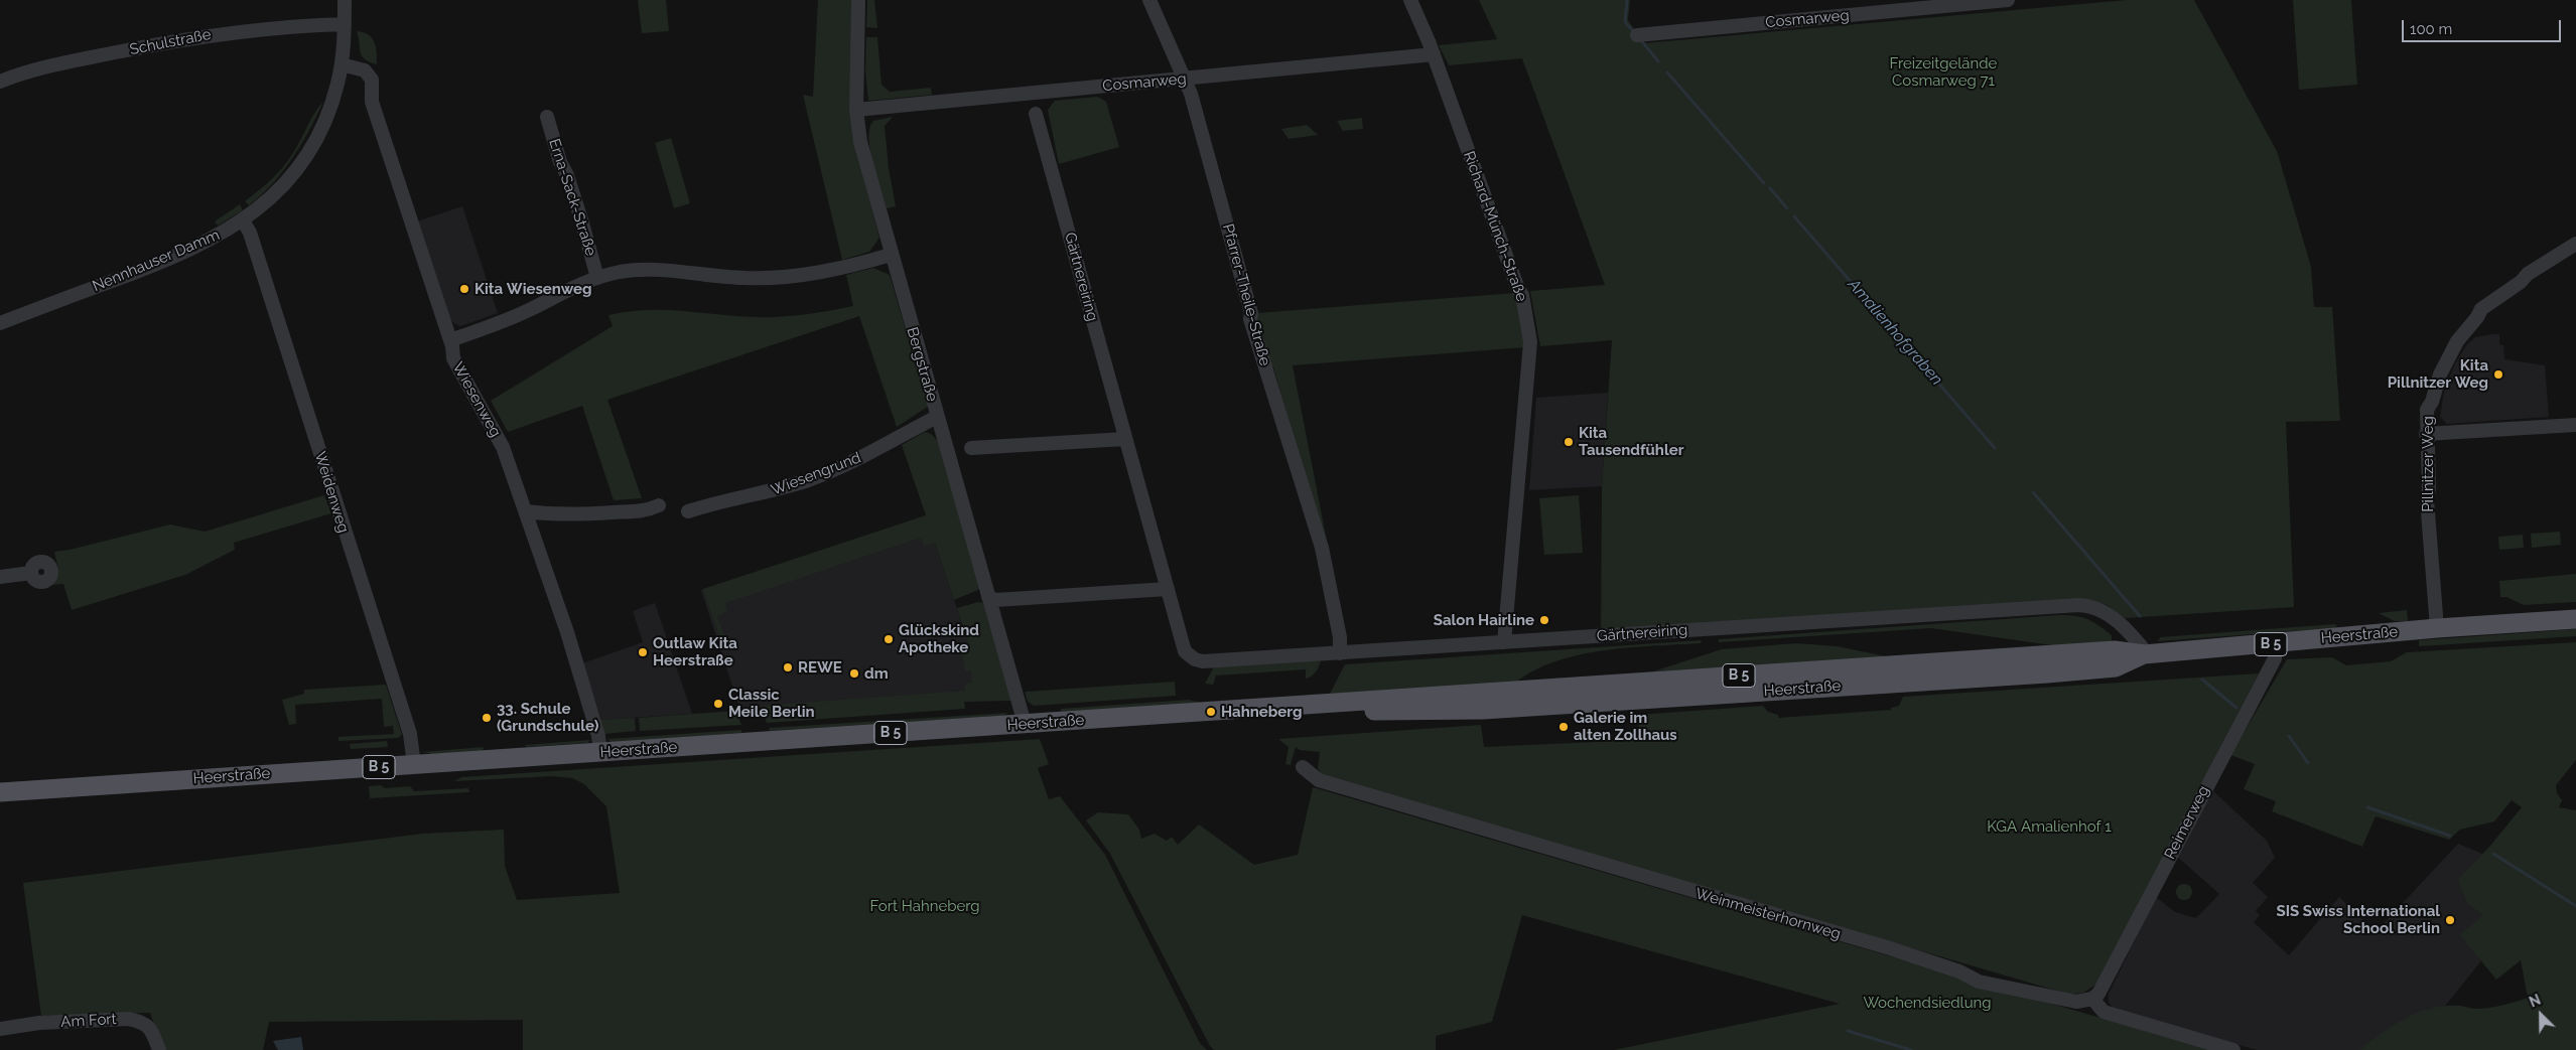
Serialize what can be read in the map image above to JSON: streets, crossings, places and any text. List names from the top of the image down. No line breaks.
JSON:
{"streets":{"main road":["Heerstraße","B 5"],"street":["Cosmarweg","Schulstraße","Erna-Sack-Straße","Richard-Münch-Straße","Nennhauser Damm","Gärtnereiring","Pfarrer-Theile-Straße","Bergstraße","Wiesenweg","Pillnitzer Weg","Wiesengrund","Weidenweg","Reimerweg","Weinmeisterhornweg","Am Fort"]},"crossings":[["Cosmarweg","Richard-Münch-Straße"],["Cosmarweg","Pfarrer-Theile-Straße"],["Cosmarweg","Bergstraße"],["Schulstraße","Nennhauser Damm"],["Richard-Münch-Straße","Gärtnereiring"],["Nennhauser Damm","Wiesenweg"],["Nennhauser Damm","Weidenweg"],["Gärtnereiring","Pfarrer-Theile-Straße"],["Gärtnereiring","Heerstraße"],["Bergstraße","Wiesengrund"],["Bergstraße","Heerstraße"],["Wiesenweg","Heerstraße"],["Pillnitzer Weg","Heerstraße"],["Weidenweg","Heerstraße"],["Heerstraße","Reimerweg"],["Reimerweg","Weinmeisterhornweg"]],"water":["Amalienhofgraben"],"parks":["Freizeitgelände Cosmarweg 71","KGA Amalienhof 1","Fort Hahneberg","Wochendsiedlung"],"places":["Kita Wiesenweg","Kita Pillnitzer Weg","Kita Tausendfühler","Salon Hairline","Glückskind Apotheke","Outlaw Kita Heerstraße","REWE","dm","Classic Meile Berlin","Hahneberg","33. Schule (Grundschule)","Galerie im alten Zollhaus","SIS Swiss International School Berlin"],"scale_bar":"100 m","north":"top left"}
